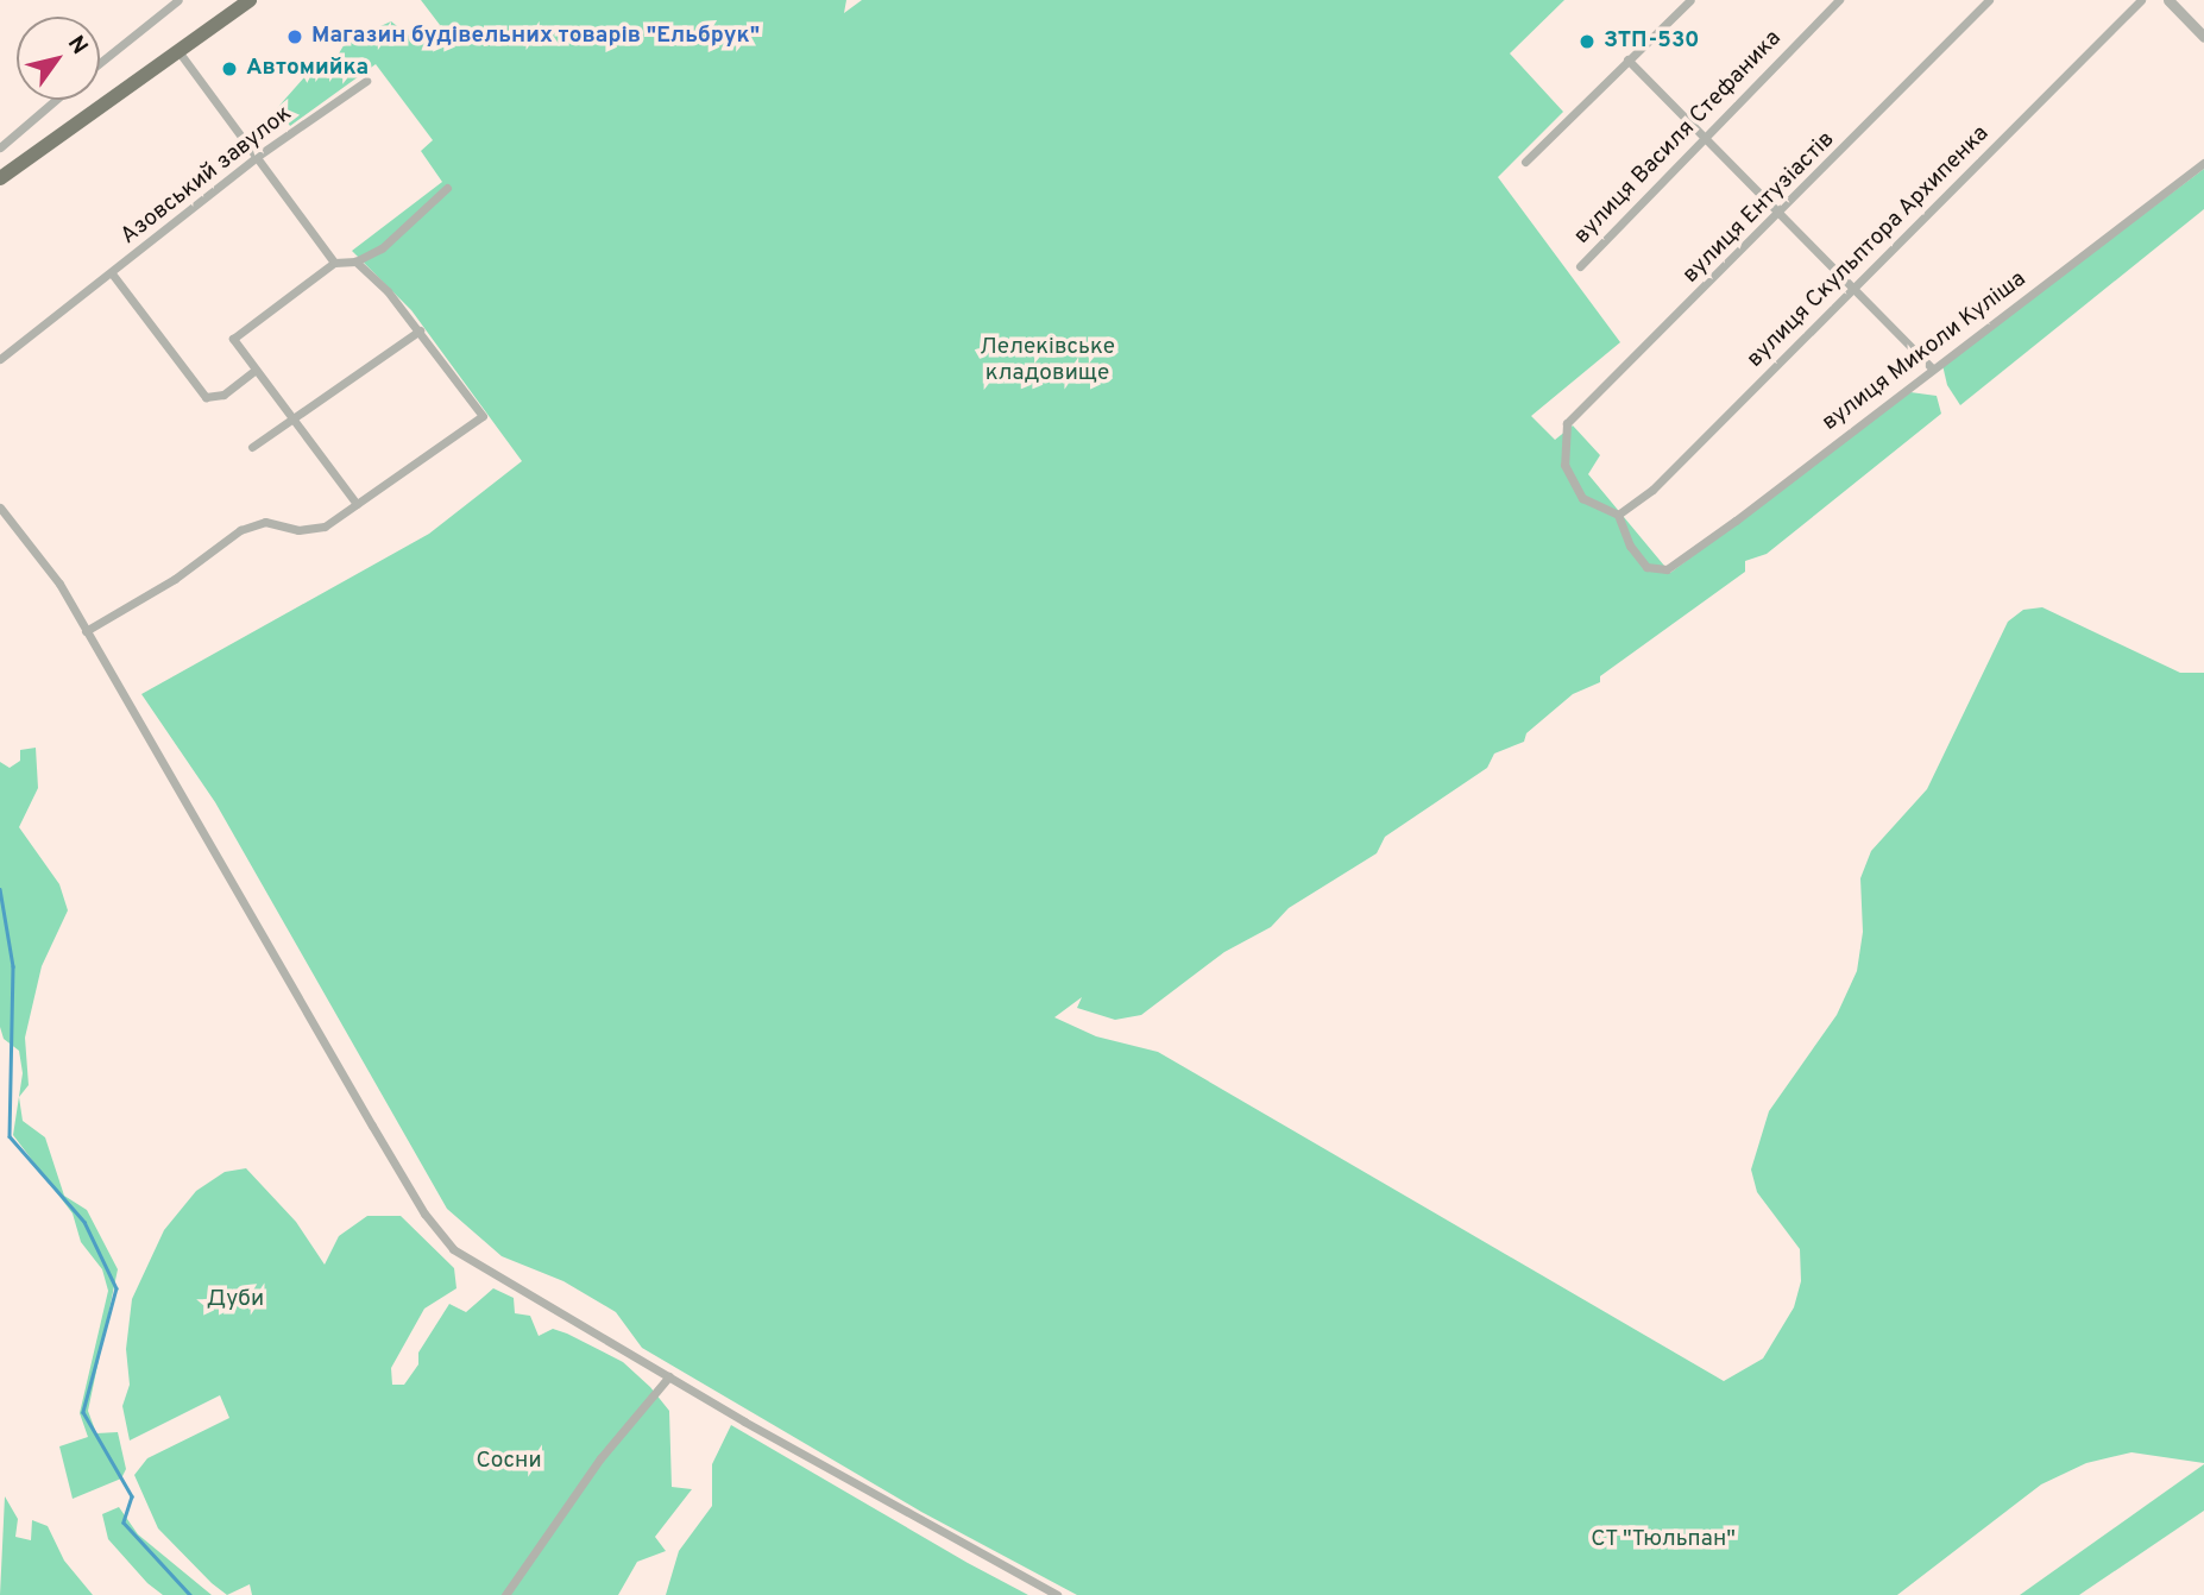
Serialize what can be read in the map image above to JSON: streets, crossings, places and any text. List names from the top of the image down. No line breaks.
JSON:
{"streets":{"street":["вулиця Василя Стефаника","Азовський завулок","вулиця Ентузіастів","вулиця Скульптора Архипенка","вулиця Миколи Куліша"]},"crossings":[["вулиця Ентузіастів","вулиця Скульптора Архипенка"],["вулиця Ентузіастів","вулиця Миколи Куліша"],["вулиця Скульптора Архипенка","вулиця Миколи Куліша"]],"parks":["Лелеківське кладовище","Дуби","Сосни","СТ \"Тюльпан\""],"places":["Магазин будівельних товарів \"Ельбрук\"","ЗТП-530","Автомийка"],"north":"top right"}
